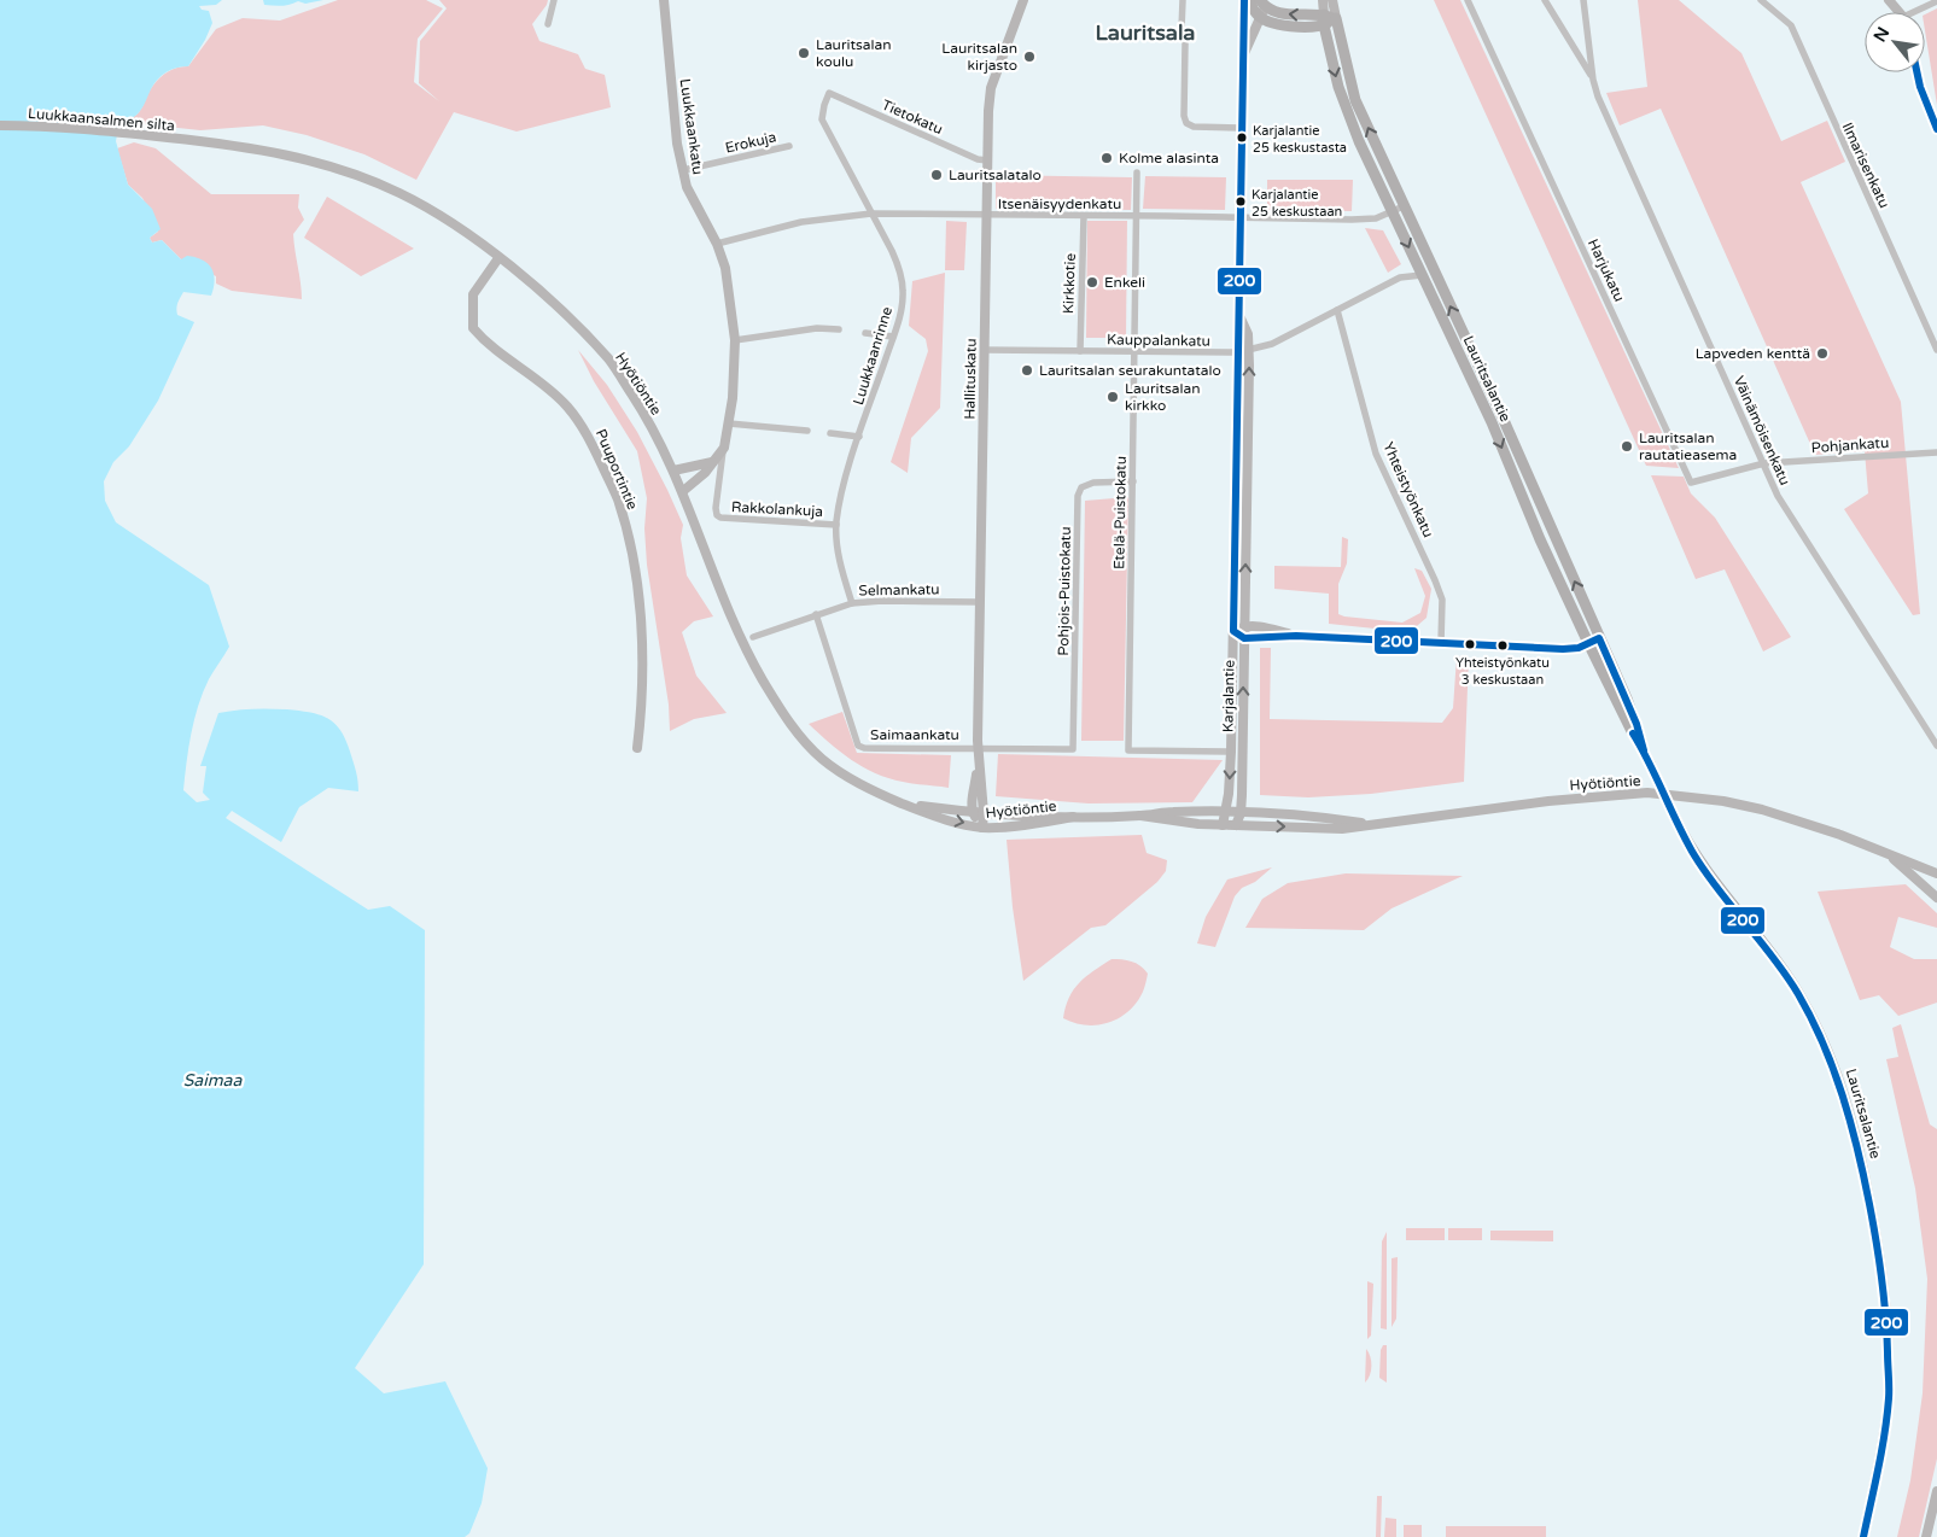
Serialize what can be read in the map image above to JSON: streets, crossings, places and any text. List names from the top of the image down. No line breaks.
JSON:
{"streets":{"main road":["Luukkaansalmen silta","Luukkaankatu","Hallituskatu","Lauritsalantie","Hyötiöntie","Puuportintie","Karjalantie"],"street":["Tietokatu","Erokuja","Ilmarisenkatu","Itsenäisyydenkatu","Harjukatu","Kirkkotie","Kauppalankatu","Luukkaanrinne","Väinämöisenkatu","Pohjankatu","Yhteistyönkatu","Rakkolankuja","Etelä-Puistokatu","Selmankatu","Pohjois-Puistokatu","Saimaankatu"]},"crossings":[["Tietokatu","Luukkaanrinne"],["Tietokatu","Hallituskatu"],["Luukkaansalmen silta","Hyötiöntie"],["Luukkaankatu","Erokuja"],["Luukkaankatu","Itsenäisyydenkatu"],["Luukkaankatu","Hyötiöntie"],["Luukkaankatu","Rakkolankuja"],["Itsenäisyydenkatu","Kirkkotie"],["Itsenäisyydenkatu","Luukkaanrinne"],["Itsenäisyydenkatu","Hallituskatu"],["Itsenäisyydenkatu","Lauritsalantie"],["Itsenäisyydenkatu","Etelä-Puistokatu"],["Itsenäisyydenkatu","Karjalantie"],["Harjukatu","Väinämöisenkatu"],["Harjukatu","Pohjankatu"],["Kirkkotie","Kauppalankatu"],["Kauppalankatu","Hallituskatu"],["Kauppalankatu","Lauritsalantie"],["Kauppalankatu","Yhteistyönkatu"],["Kauppalankatu","Etelä-Puistokatu"],["Kauppalankatu","Karjalantie"],["Luukkaanrinne","Rakkolankuja"],["Luukkaanrinne","Selmankatu"],["Hallituskatu","Hyötiöntie"],["Hallituskatu","Selmankatu"],["Hallituskatu","Saimaankatu"],["Hyötiöntie","Puuportintie"],["Hyötiöntie","Karjalantie"],["Väinämöisenkatu","Pohjankatu"],["Etelä-Puistokatu","Pohjois-Puistokatu"],["Etelä-Puistokatu","Karjalantie"],["Selmankatu","Saimaankatu"],["Pohjois-Puistokatu","Saimaankatu"]],"districts":["Lauritsala"],"water":["Saimaa"],"places":["Lauritsalan koulu","Lauritsalan kirjasto","Karjalantie 25 keskustasta","Kolme alasinta","Lauritsalatalo","Karjalantie 25 keskustaan","Enkeli","Lapveden kenttä","Lauritsalan seurakuntatalo","Lauritsalan kirkko","Lauritsalan rautatieasema","Yhteistyönkatu 3 keskustaan"],"lines":["transit line 200"],"north":"top left"}
